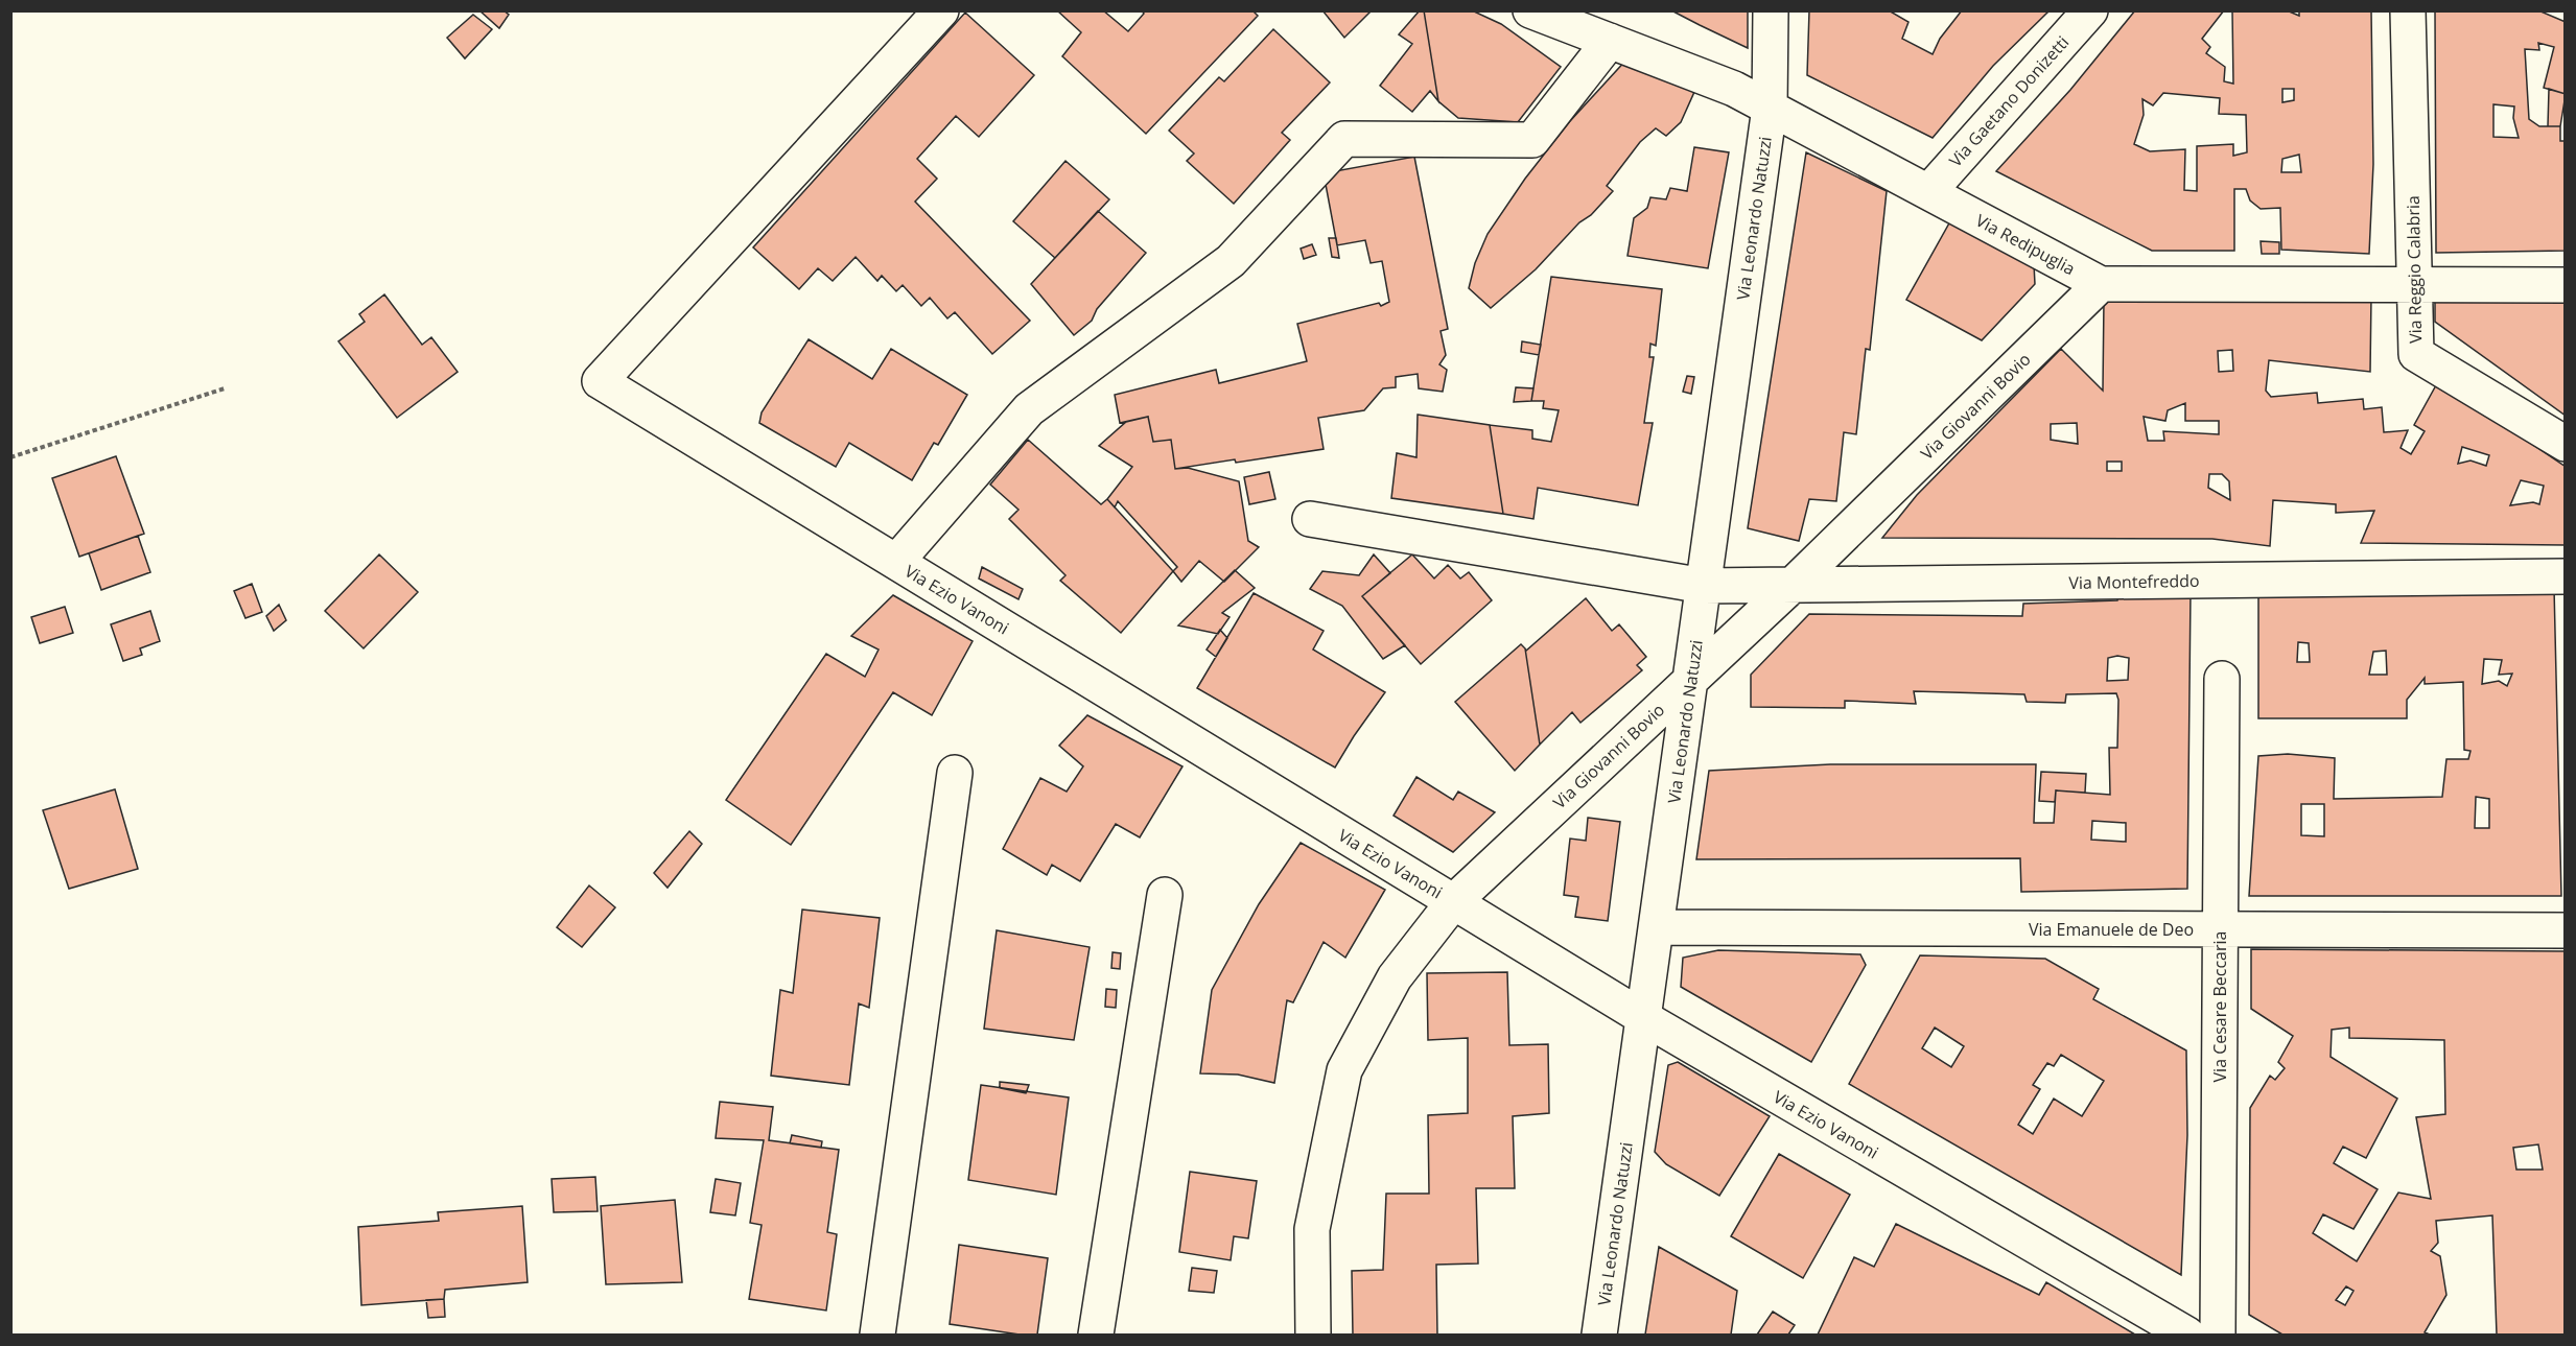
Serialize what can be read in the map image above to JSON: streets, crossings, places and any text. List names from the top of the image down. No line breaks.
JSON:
{"streets":{"street":["Via Gaetano Donizetti","Via Leonardo Natuzzi","Via Redipuglia","Via Reggio Calabria","Via Giovanni Bovio","Via Montefreddo","Via Ezio Vanoni","Via Emanuele de Deo","Via Cesare Beccaria"]},"crossings":[["Via Gaetano Donizetti","Via Redipuglia"],["Via Leonardo Natuzzi","Via Redipuglia"],["Via Leonardo Natuzzi","Via Giovanni Bovio"],["Via Leonardo Natuzzi","Via Montefreddo"],["Via Leonardo Natuzzi","Via Ezio Vanoni"],["Via Leonardo Natuzzi","Via Emanuele de Deo"],["Via Redipuglia","Via Reggio Calabria"],["Via Redipuglia","Via Giovanni Bovio"],["Via Giovanni Bovio","Via Montefreddo"],["Via Giovanni Bovio","Via Ezio Vanoni"],["Via Emanuele de Deo","Via Cesare Beccaria"]]}
